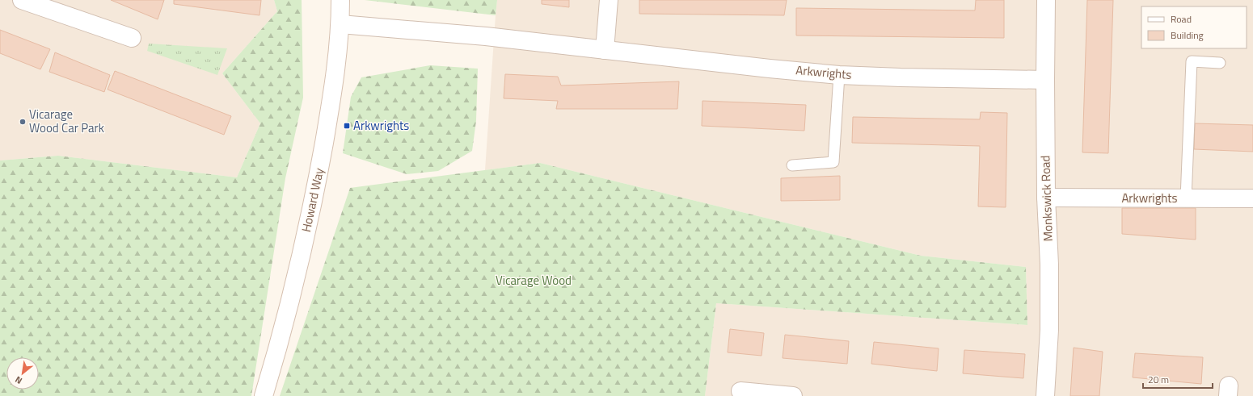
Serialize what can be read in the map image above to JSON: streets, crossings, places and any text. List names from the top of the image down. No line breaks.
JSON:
{"streets":{"street":["Arkwrights","Monkswick Road","Howard Way"]},"crossings":[["Arkwrights","Monkswick Road"],["Arkwrights","Howard Way"]],"parks":["Vicarage Wood"],"places":{"other":["Vicarage Wood Car Park"],"transit":["Arkwrights"]},"legend":["Road","Building"],"scale_bar":"20 m","north":"bottom left"}
